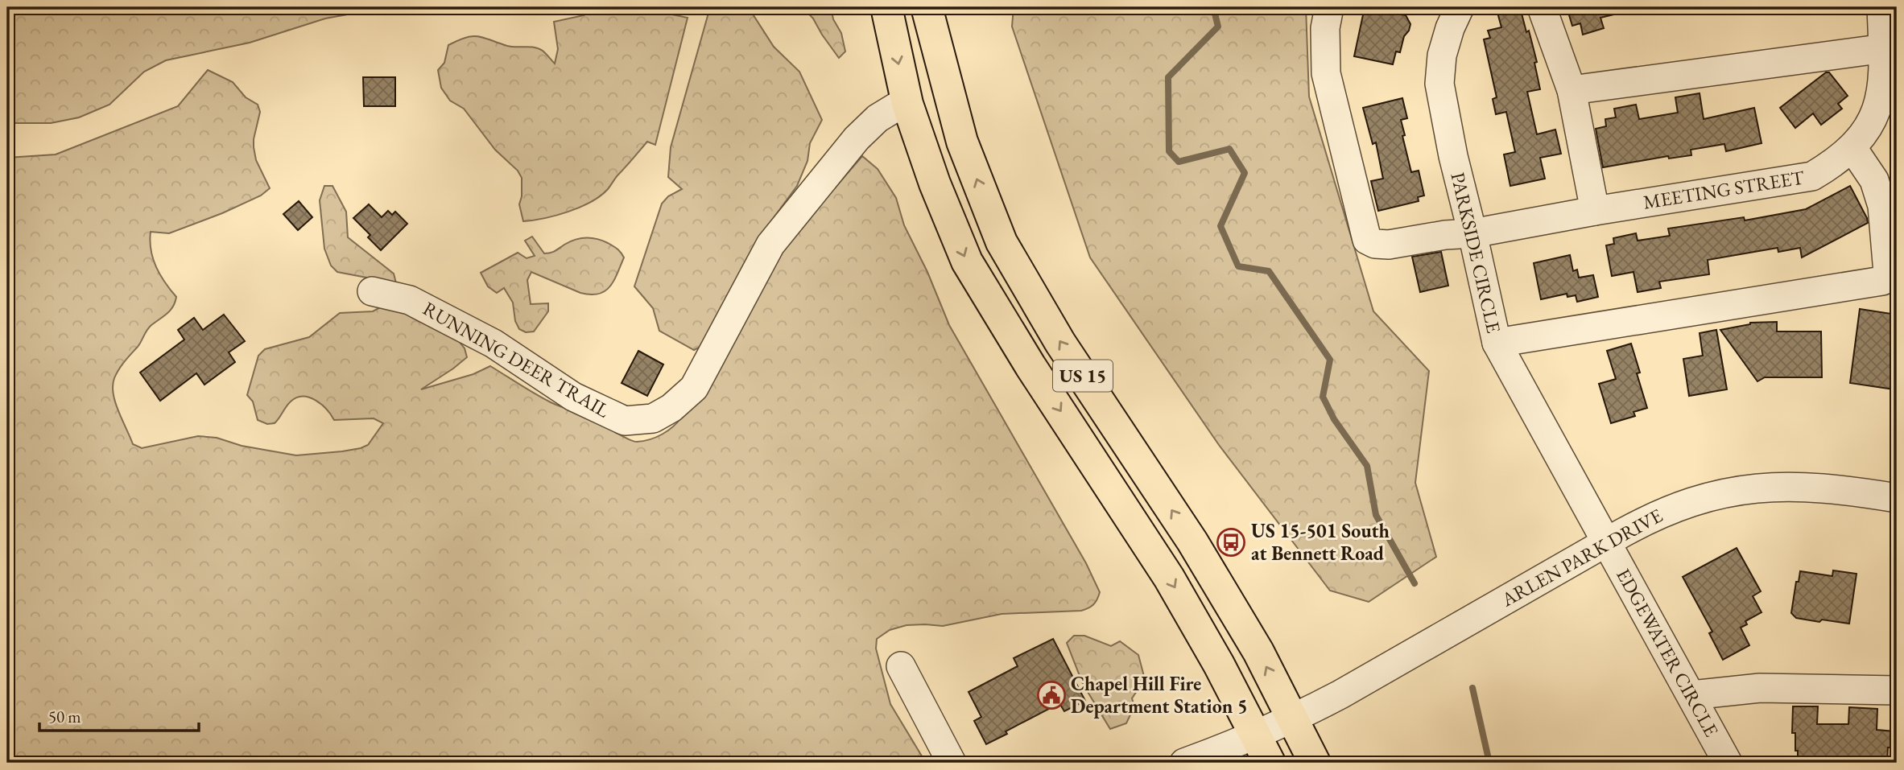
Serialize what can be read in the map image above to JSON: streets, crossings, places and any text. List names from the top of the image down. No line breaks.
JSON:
{"streets":{"highway":["US 15"],"street":["MEETING STREET","PARKSIDE CIRCLE","RUNNING DEER TRAIL","ARLEN PARK DRIVE","EDGEWATER CIRCLE"]},"crossings":[["MEETING STREET","PARKSIDE CIRCLE"],["PARKSIDE CIRCLE","ARLEN PARK DRIVE"],["PARKSIDE CIRCLE","EDGEWATER CIRCLE"],["RUNNING DEER TRAIL","US 15"],["US 15","ARLEN PARK DRIVE"],["ARLEN PARK DRIVE","EDGEWATER CIRCLE"]],"places":{"bus stop":["US 15-501 South at Bennett Road"],"public building":["Chapel Hill Fire Department Station 5"]},"scale_bar":"50 m"}
